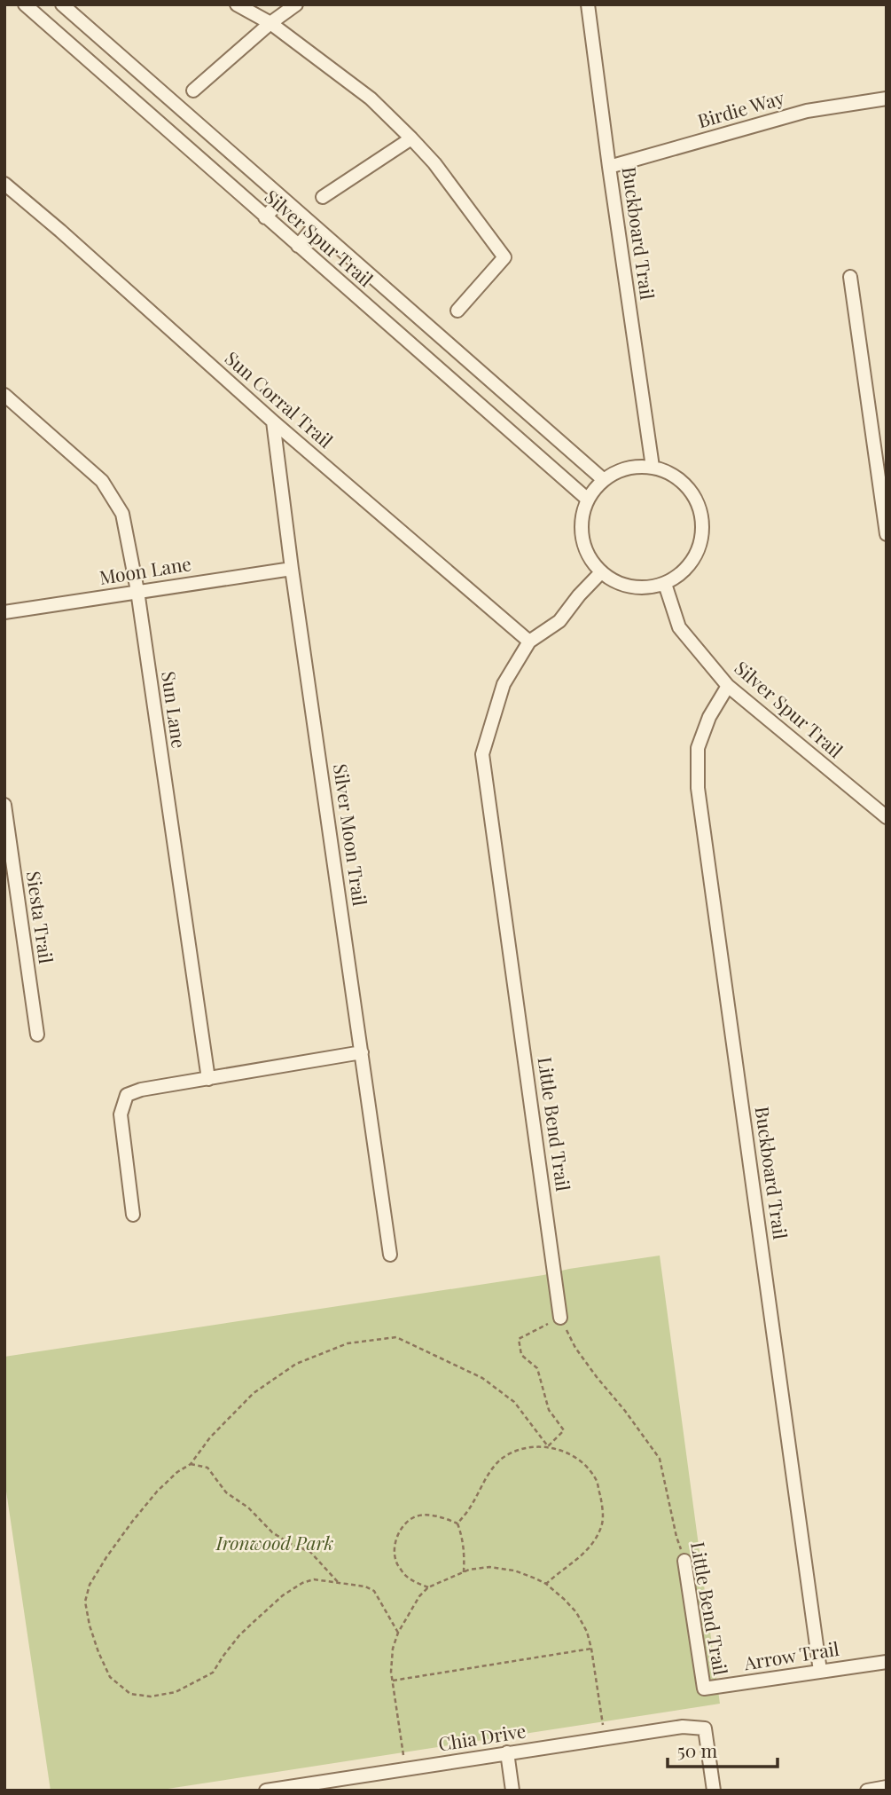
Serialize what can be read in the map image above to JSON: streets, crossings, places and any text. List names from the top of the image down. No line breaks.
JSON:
{"streets":{"street":["Birdie Way","Buckboard Trail","Silver Spur Trail","Sun Corral Trail","Moon Lane","Sun Lane","Silver Moon Trail","Siesta Trail","Little Bend Trail","Arrow Trail","Chia Drive"]},"crossings":[["Birdie Way","Buckboard Trail"],["Buckboard Trail","Silver Spur Trail"],["Buckboard Trail","Little Bend Trail"],["Buckboard Trail","Arrow Trail"],["Silver Spur Trail","Little Bend Trail"],["Sun Corral Trail","Silver Moon Trail"],["Sun Corral Trail","Little Bend Trail"],["Moon Lane","Sun Lane"],["Moon Lane","Silver Moon Trail"],["Little Bend Trail","Arrow Trail"]],"parks":["Ironwood Park"],"scale_bar":"50 m"}
